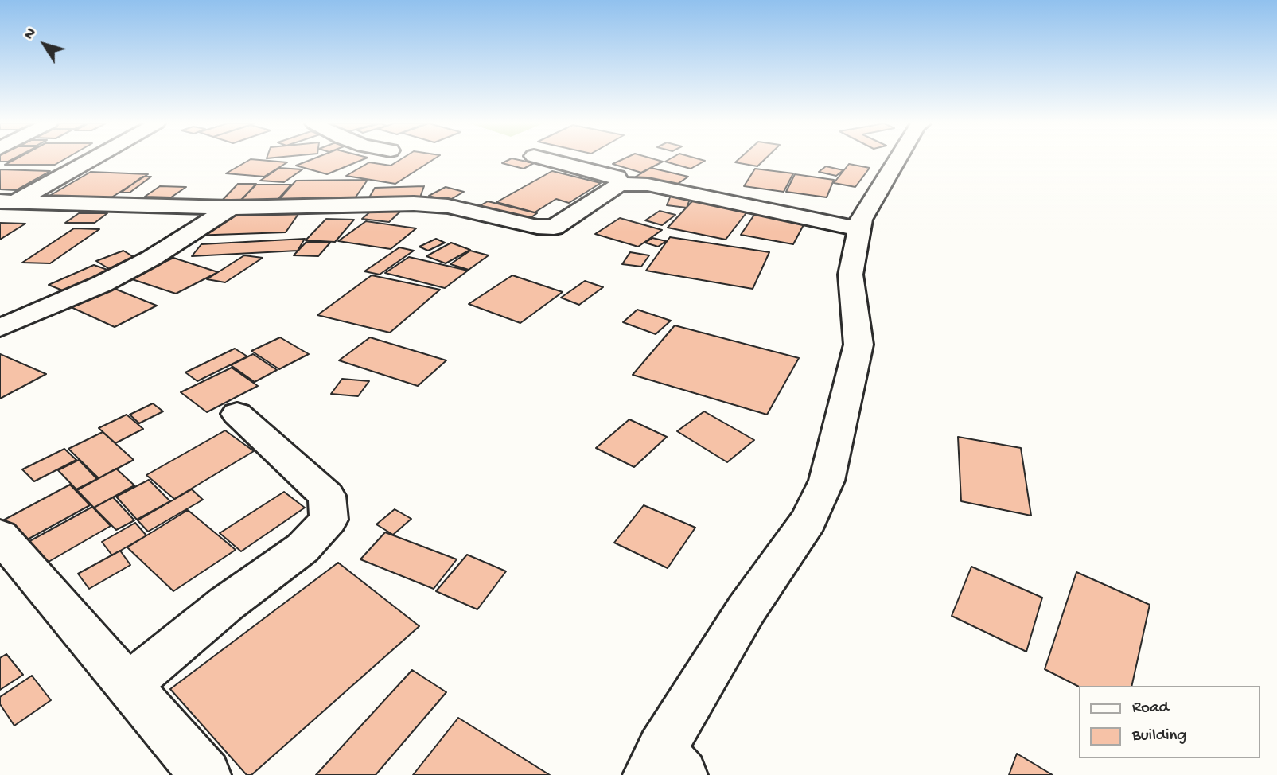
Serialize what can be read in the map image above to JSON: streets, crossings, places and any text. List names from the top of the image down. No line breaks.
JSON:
{"legend":["Road","Building"],"north":"top left"}
